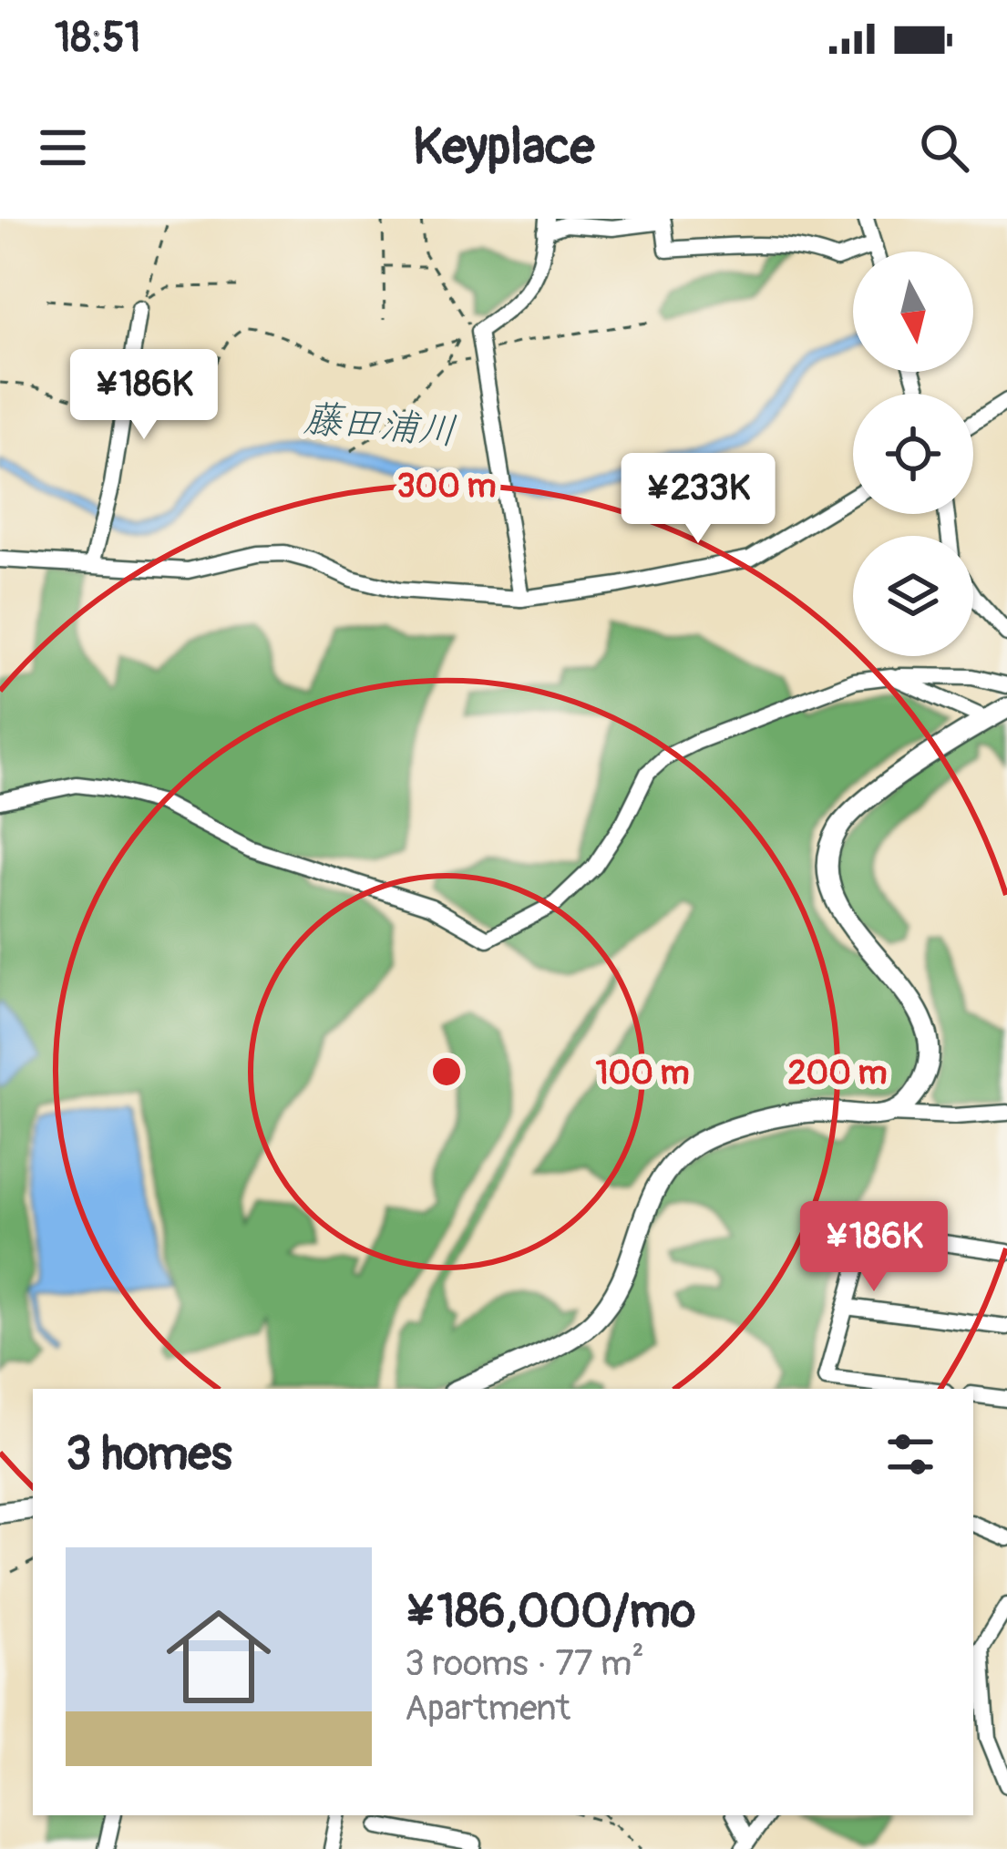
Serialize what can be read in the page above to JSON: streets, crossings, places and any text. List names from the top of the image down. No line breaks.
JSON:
{"water":["藤田浦川"],"north":"bottom","page":{"status":"18:51","header":"Keyplace","price":["¥186K","¥233K","¥186K"],"heading":"3 homes","list":[{"name":"¥186,000/mo","note":"3 rooms · 77 m² · Apartment"}]},"rings":["300 m","100 m","200 m"]}
